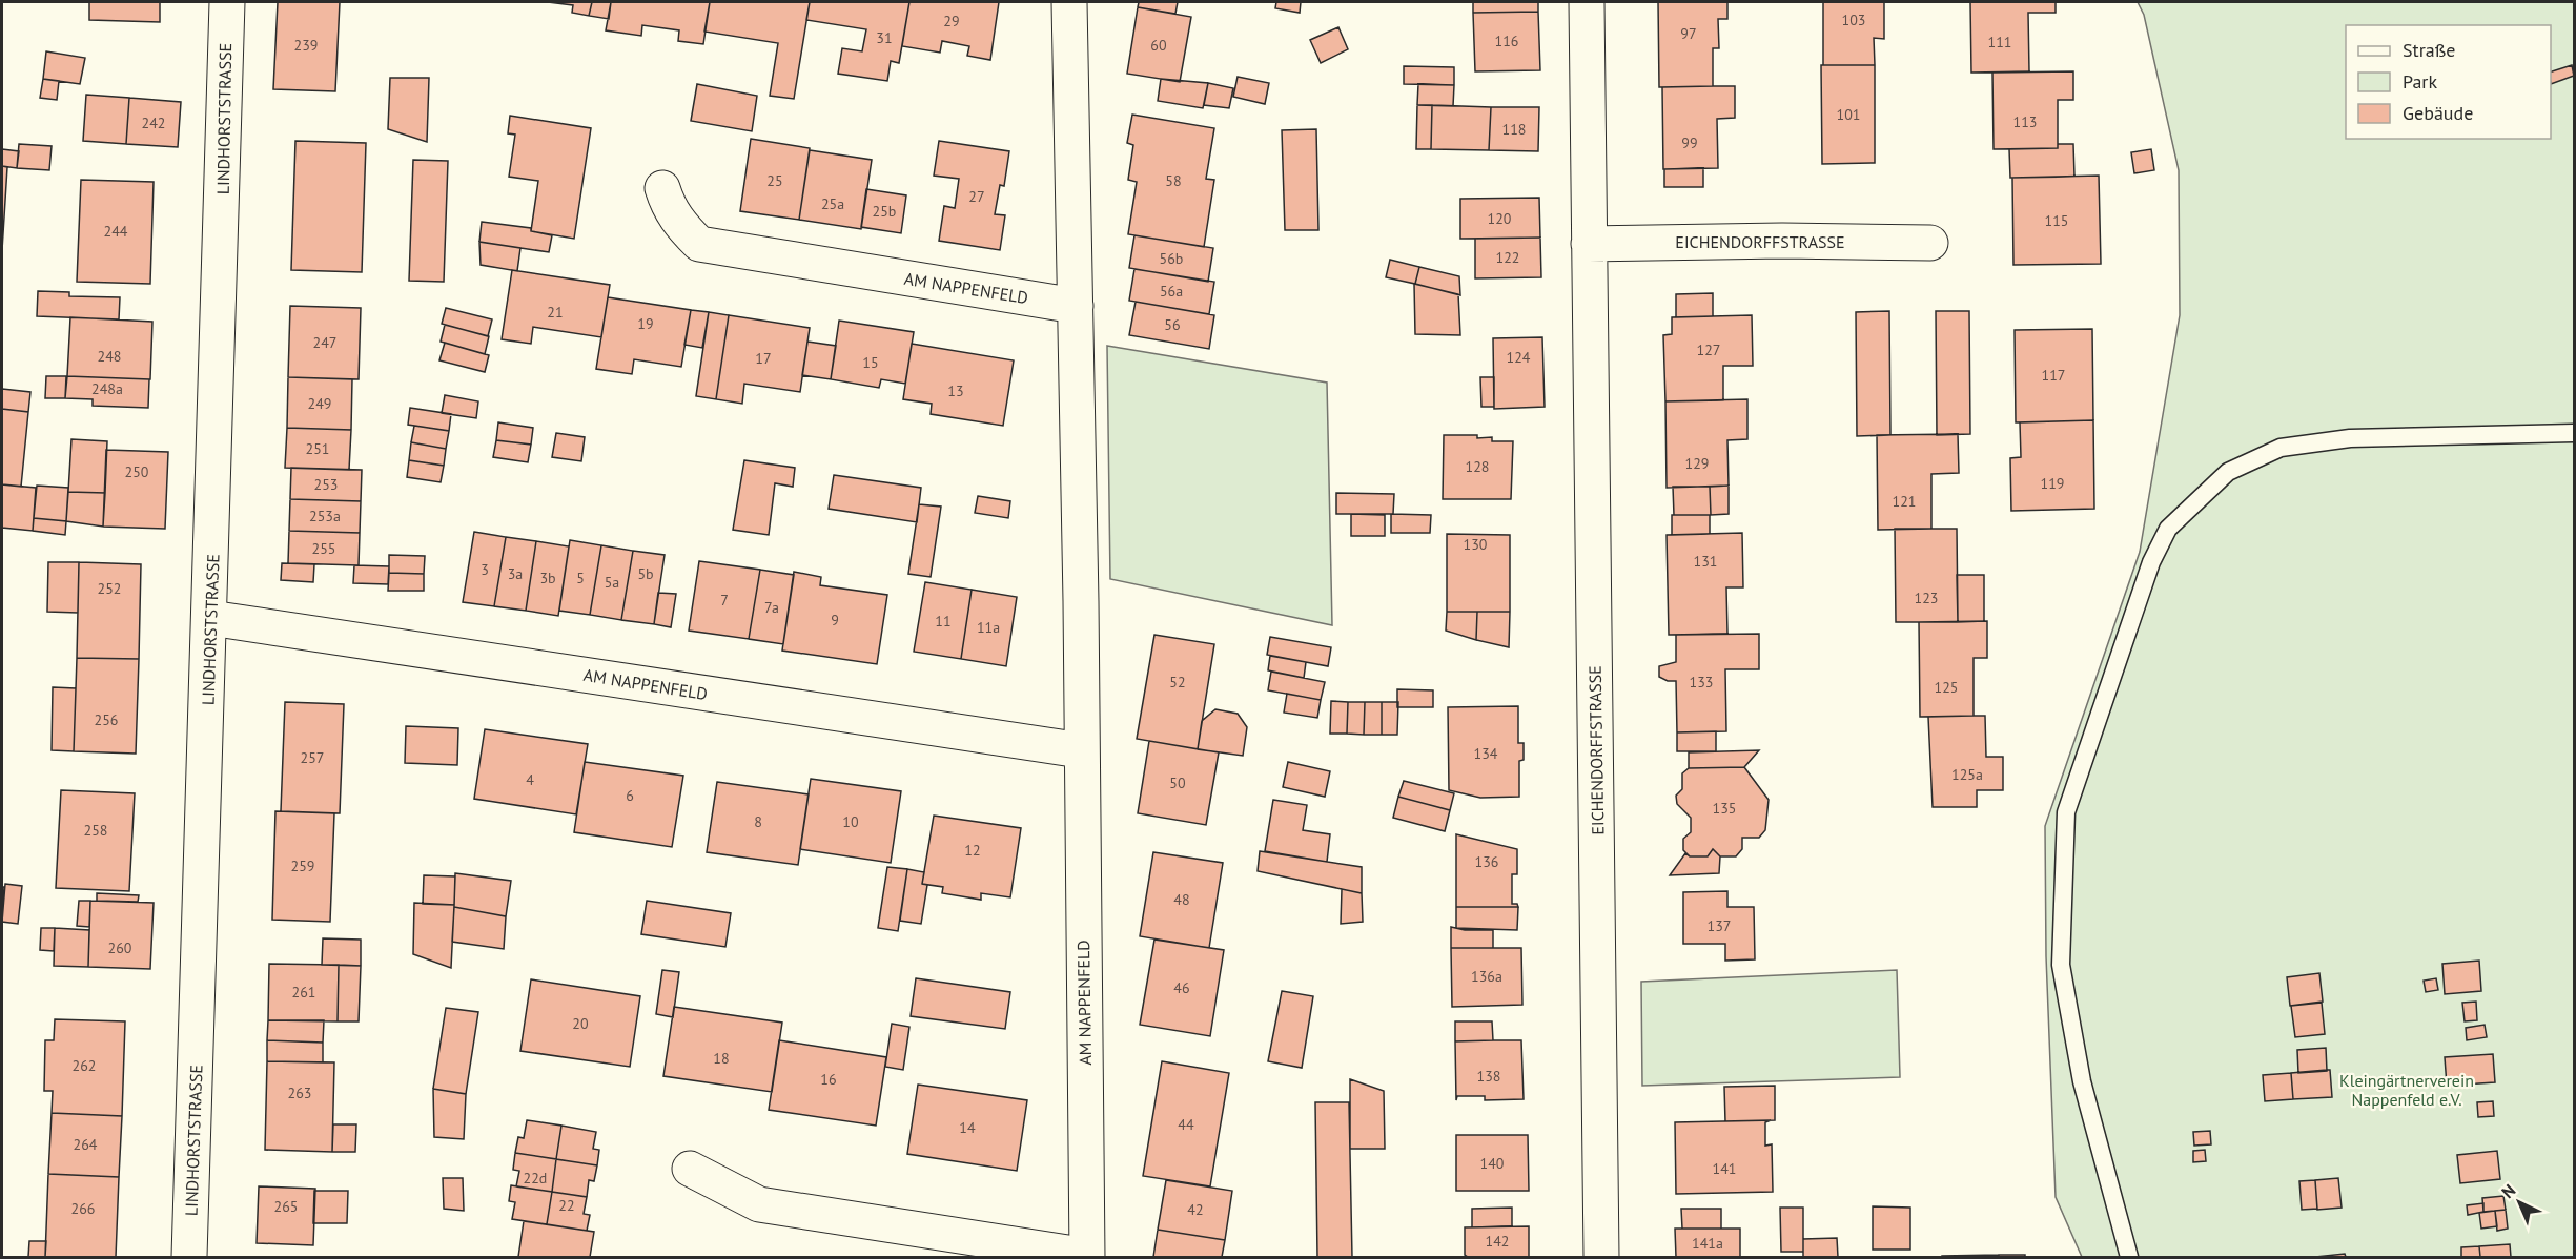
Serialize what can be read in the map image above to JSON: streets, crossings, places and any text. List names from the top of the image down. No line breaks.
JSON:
{"streets":{"street":["LINDHORSTSTRASSE","EICHENDORFFSTRASSE","AM NAPPENFELD"]},"crossings":[["LINDHORSTSTRASSE","AM NAPPENFELD"]],"parks":["Kleingärtnerverein Nappenfeld e.V."],"house_numbers":["103","29","97","31","116","111","239","60","101","113","242","118","99","25","58","27","25a","25b","120","115","244","122","56b","56a","21","19","56","247","127","248","124","17","15","117","248a","13","249","251","129","128","250","119","253","121","253a","130","255","131","3","3a","5b","3b","5","5a","252","123","7","7a","9","11","11a","52","133","125","256","134","257","125a","4","50","6","135","8","10","258","12","136","259","48","137","260","136a","46","261","20","18","262","138","16","263","44","14","264","140","141","22d","22","265","266","42","142","141a"],"legend":["Straße","Park","Gebäude"],"north":"top left"}
